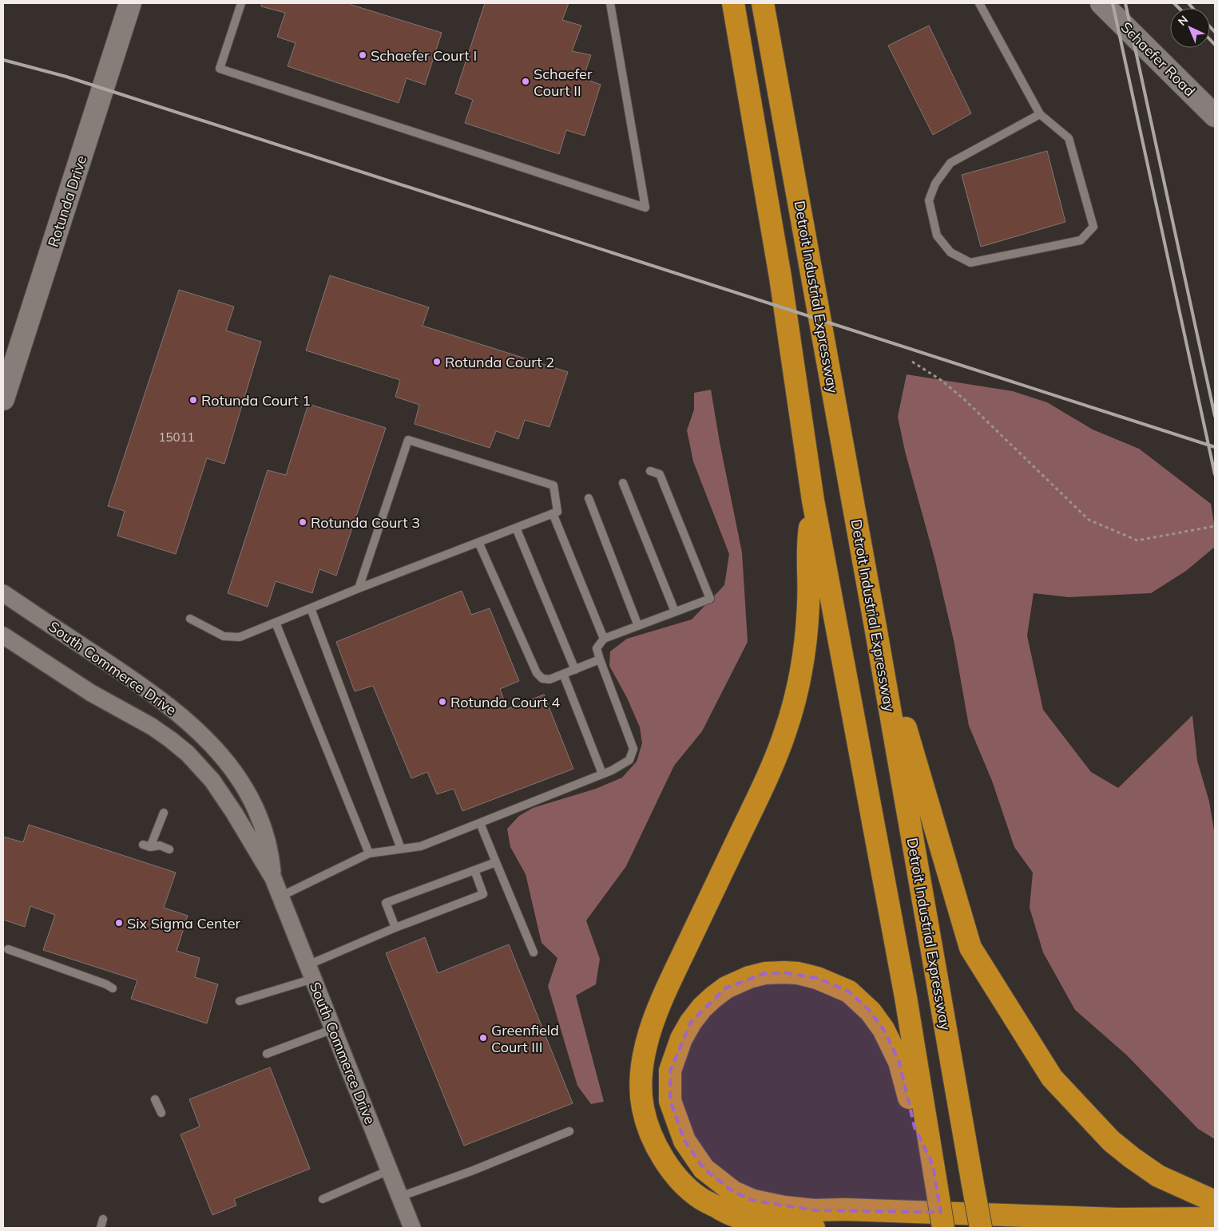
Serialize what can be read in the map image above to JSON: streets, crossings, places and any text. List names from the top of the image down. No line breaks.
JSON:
{"streets":{"highway":["Detroit Industrial Expressway"],"main road":["Schaefer Road","Rotunda Drive"],"street":["South Commerce Drive"]},"places":["Schaefer Court I","Schaefer Court II","Rotunda Court 2","Rotunda Court 1","Rotunda Court 3","Rotunda Court 4","Six Sigma Center","Greenfield Court III"],"house_numbers":["15011"],"north":"top left"}
